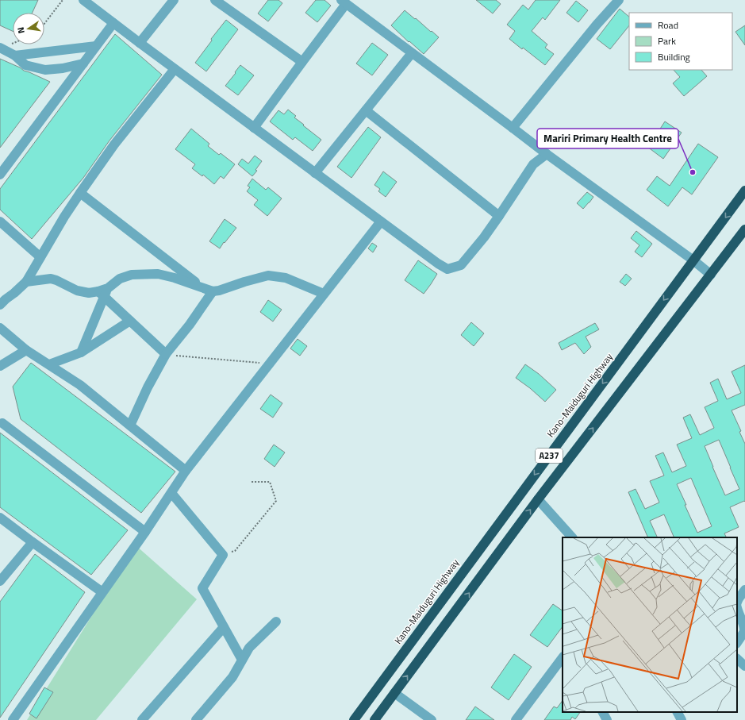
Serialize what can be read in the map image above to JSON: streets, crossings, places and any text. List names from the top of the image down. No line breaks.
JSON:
{"streets":{"highway":["Kano-Maiduguri Highway","A237"]},"places":["Mariri Primary Health Centre"],"legend":["Road","Park","Building"],"north":"left"}
